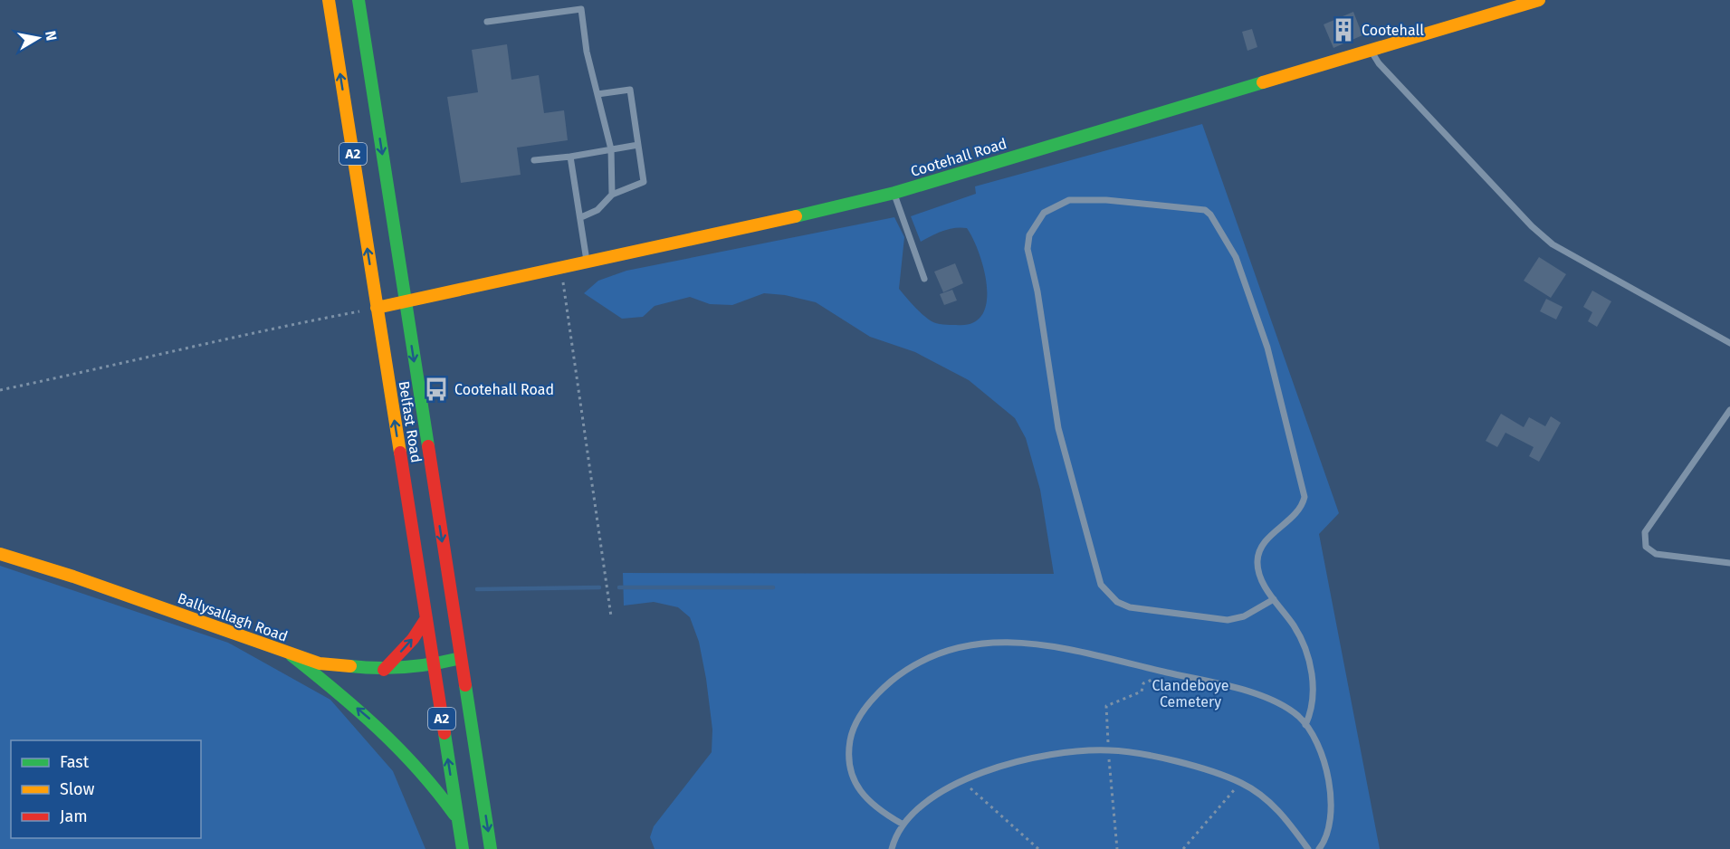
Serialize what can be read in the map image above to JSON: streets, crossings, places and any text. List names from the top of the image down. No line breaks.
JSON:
{"streets":{"main road":["A2","Cootehall Road","Belfast Road","Ballysallagh Road"]},"crossings":[["Cootehall Road","Belfast Road"],["Belfast Road","Ballysallagh Road"]],"parks":["Clandeboye Cemetery"],"places":{"building":["Cootehall"],"bus stop":["Cootehall Road"]},"legend":["Fast","Slow","Jam"],"north":"right"}
